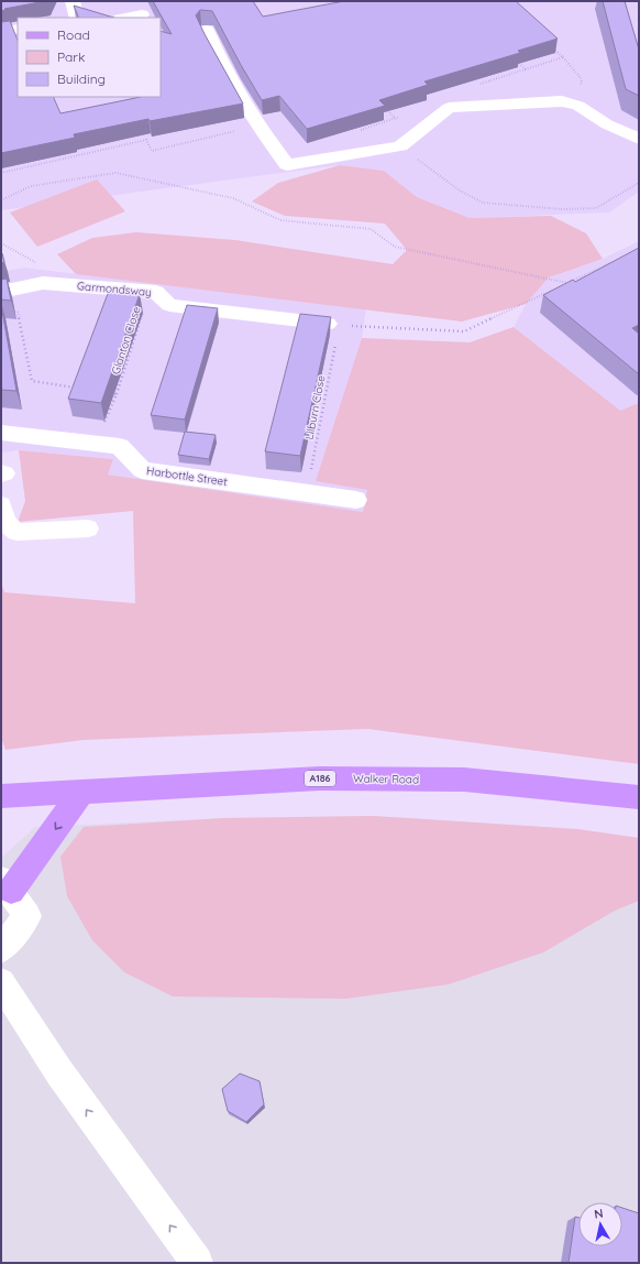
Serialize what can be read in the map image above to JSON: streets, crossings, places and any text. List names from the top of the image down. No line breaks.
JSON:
{"streets":{"main road":["A186","Walker Road"],"street":["Garmondsway","Harbottle Street"],"path":["Glanton Close","Lilburn Close"]},"crossings":[["Garmondsway","Glanton Close"],["Garmondsway","Lilburn Close"],["Glanton Close","Harbottle Street"],["Lilburn Close","Harbottle Street"]],"legend":["Road","Park","Building"],"north":"top"}
